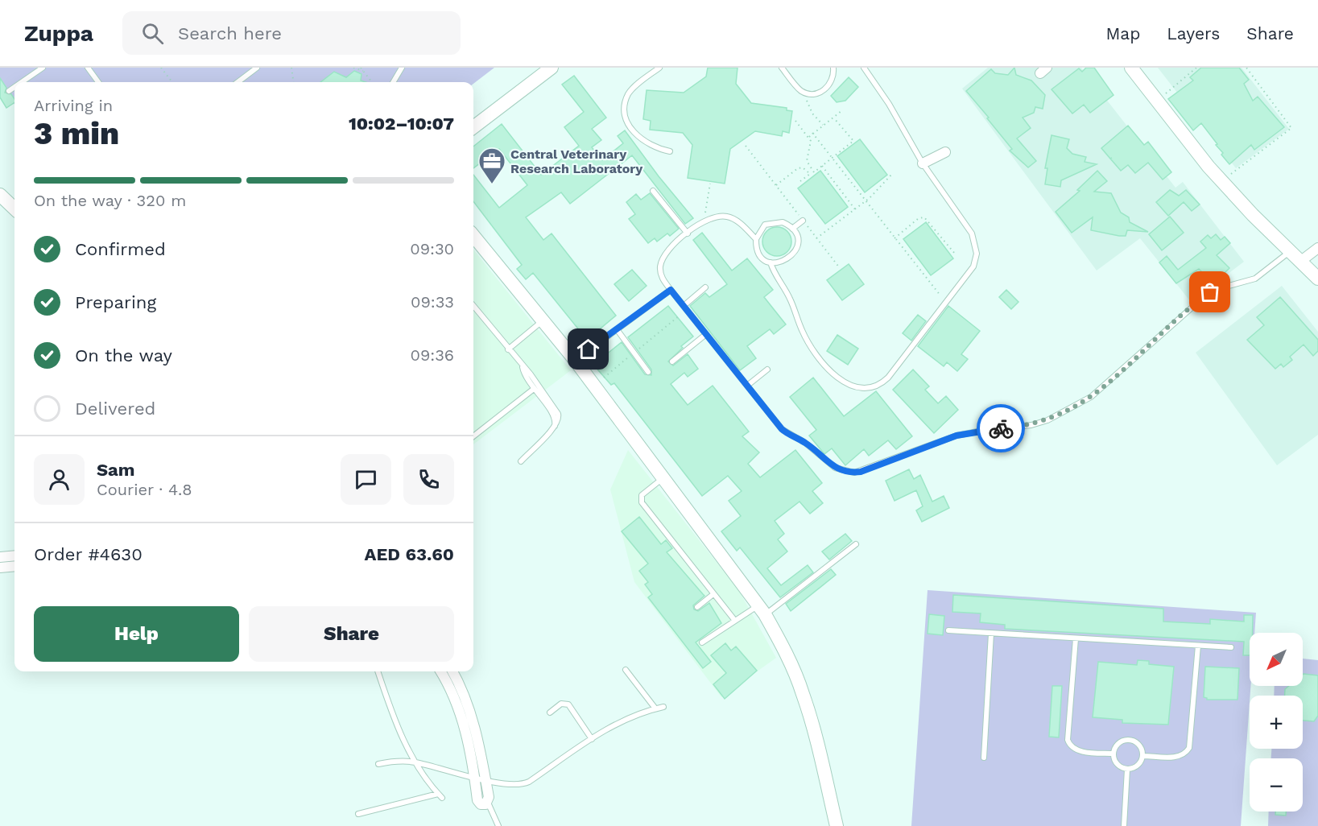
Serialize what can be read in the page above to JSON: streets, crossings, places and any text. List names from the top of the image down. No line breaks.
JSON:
{"places":{"office":["Central Veterinary Research Laboratory"]},"north":"bottom left","page":{"header":"Zuppa","search":"Search here","nav":["Map","Layers","Share"],"heading":["3 min","Arriving in","10:02–10:07"],"panel":["Sam","Courier · 4.8","Order #4630","AED 63.60"],"bar":"On the way · 320 m","list":[["Confirmed","09:30"],["Preparing","09:33"],["On the way","09:36"],"Delivered"],"buttons":["Help","Share"],"map_buttons":["+","−"]}}
